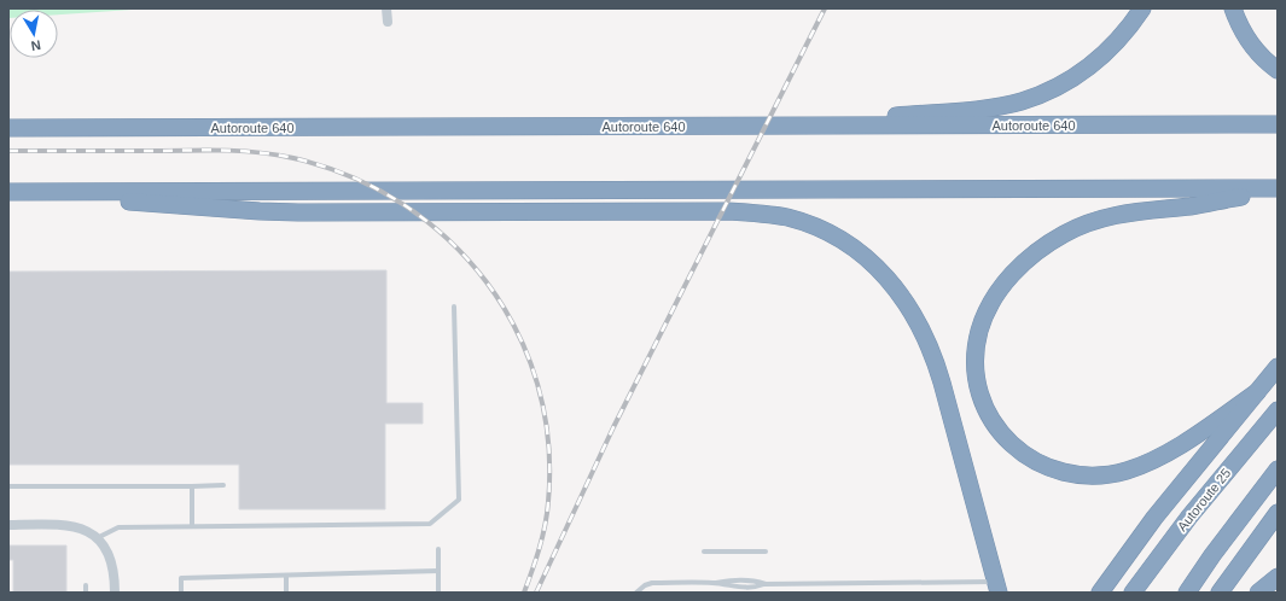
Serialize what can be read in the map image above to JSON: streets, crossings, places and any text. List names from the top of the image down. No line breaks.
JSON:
{"streets":{"highway":["Autoroute 640","Autoroute 25"]},"north":"bottom"}
